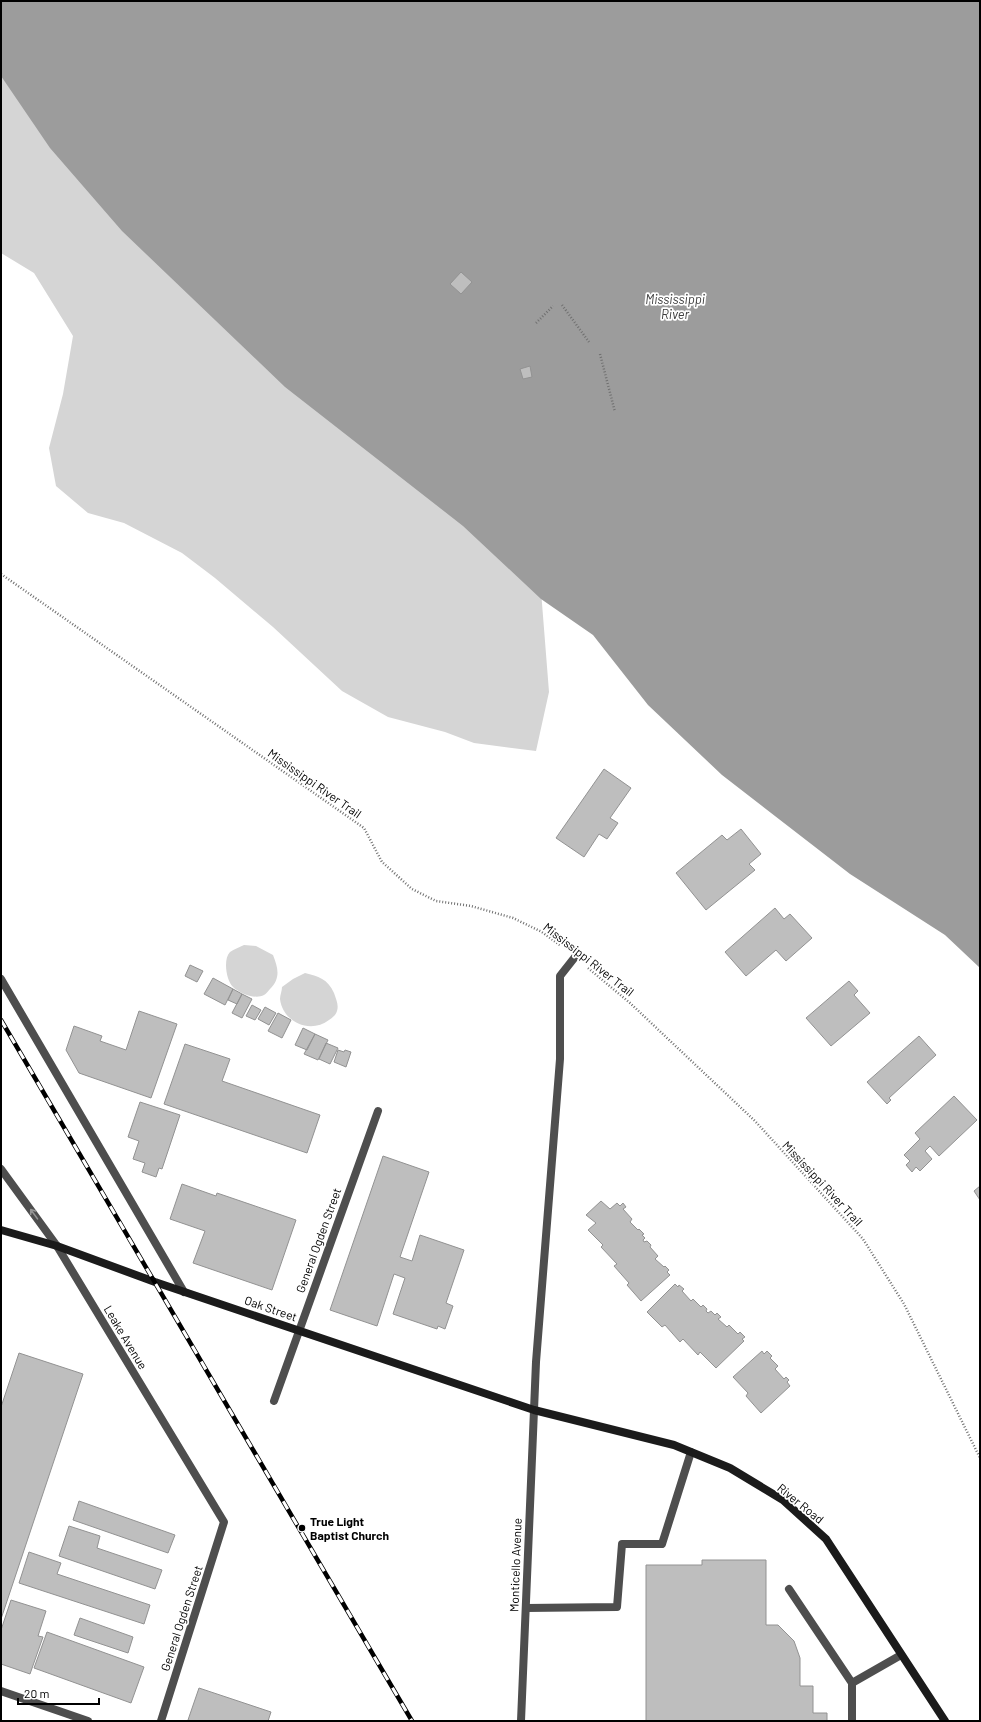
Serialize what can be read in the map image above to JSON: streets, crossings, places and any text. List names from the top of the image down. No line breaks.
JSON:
{"streets":{"main road":["Oak Street","River Road"],"street":["General Ogden Street","Leake Avenue","Monticello Avenue"],"path":["Mississippi River Trail"]},"crossings":[["Mississippi River Trail","Monticello Avenue"],["General Ogden Street","Oak Street"],["General Ogden Street","Leake Avenue"],["Oak Street","Leake Avenue"],["Oak Street","River Road"],["Oak Street","Monticello Avenue"],["River Road","Monticello Avenue"]],"water":["Mississippi River"],"places":["True Light Baptist Church"],"scale_bar":"20 m"}
